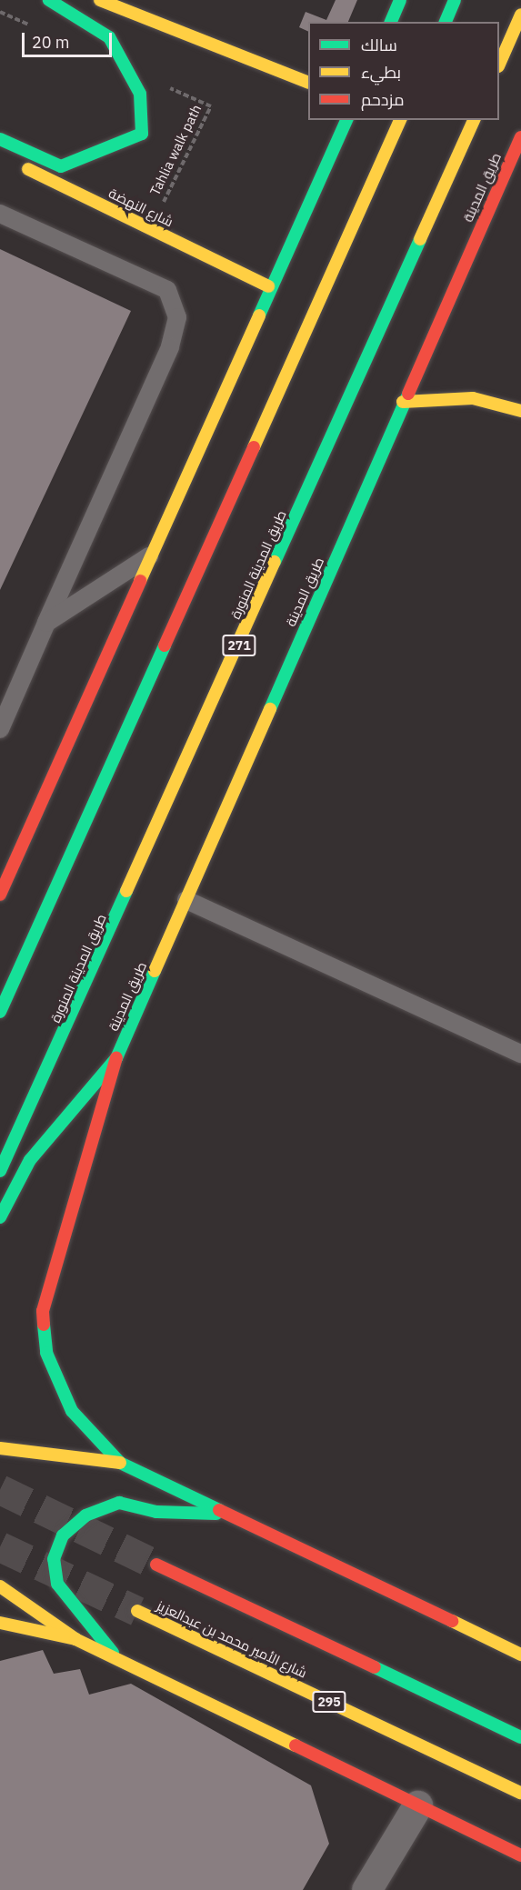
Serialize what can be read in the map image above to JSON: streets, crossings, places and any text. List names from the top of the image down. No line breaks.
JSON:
{"streets":{"main road":["طريق المدينة","شارع النهضة","طريق المدينة المنورة","271","شارع الأمير محمد بن عبدالعزيز","295"],"path":["Tahlia walk path"]},"legend":["سالك","بطيء","مزدحم"],"scale_bar":"20 m"}
